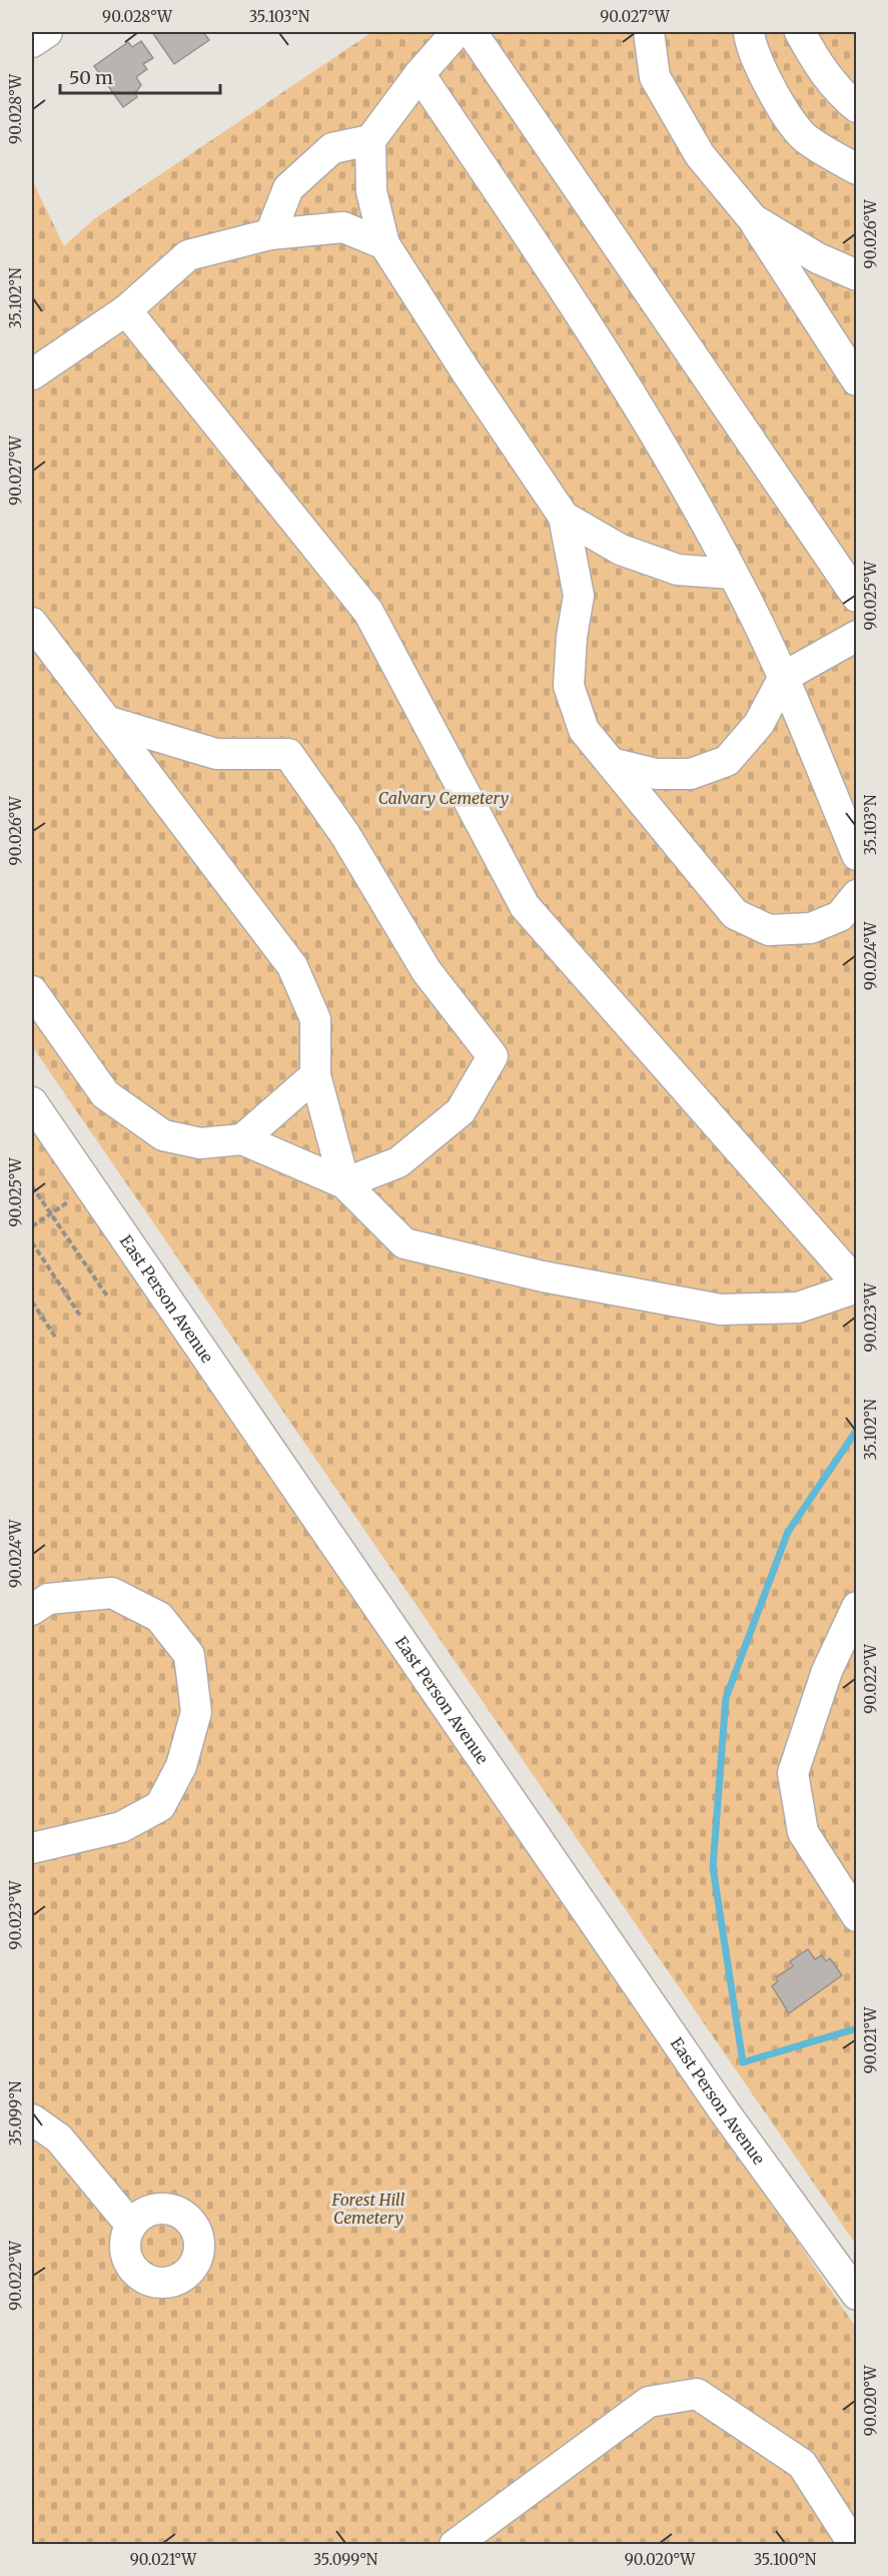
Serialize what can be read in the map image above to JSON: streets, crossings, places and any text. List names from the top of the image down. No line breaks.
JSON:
{"streets":{"street":["East Person Avenue"]},"parks":["Calvary Cemetery","Forest Hill Cemetery"],"scale_bar":"50 m","coordinates":["90.028°W","35.103°N","90.027°W","90.026°W","35.102°N","90.025°W","90.024°W","90.023°W","90.022°W","90.021°W","35.099°N","90.020°W","35.100°N"]}
